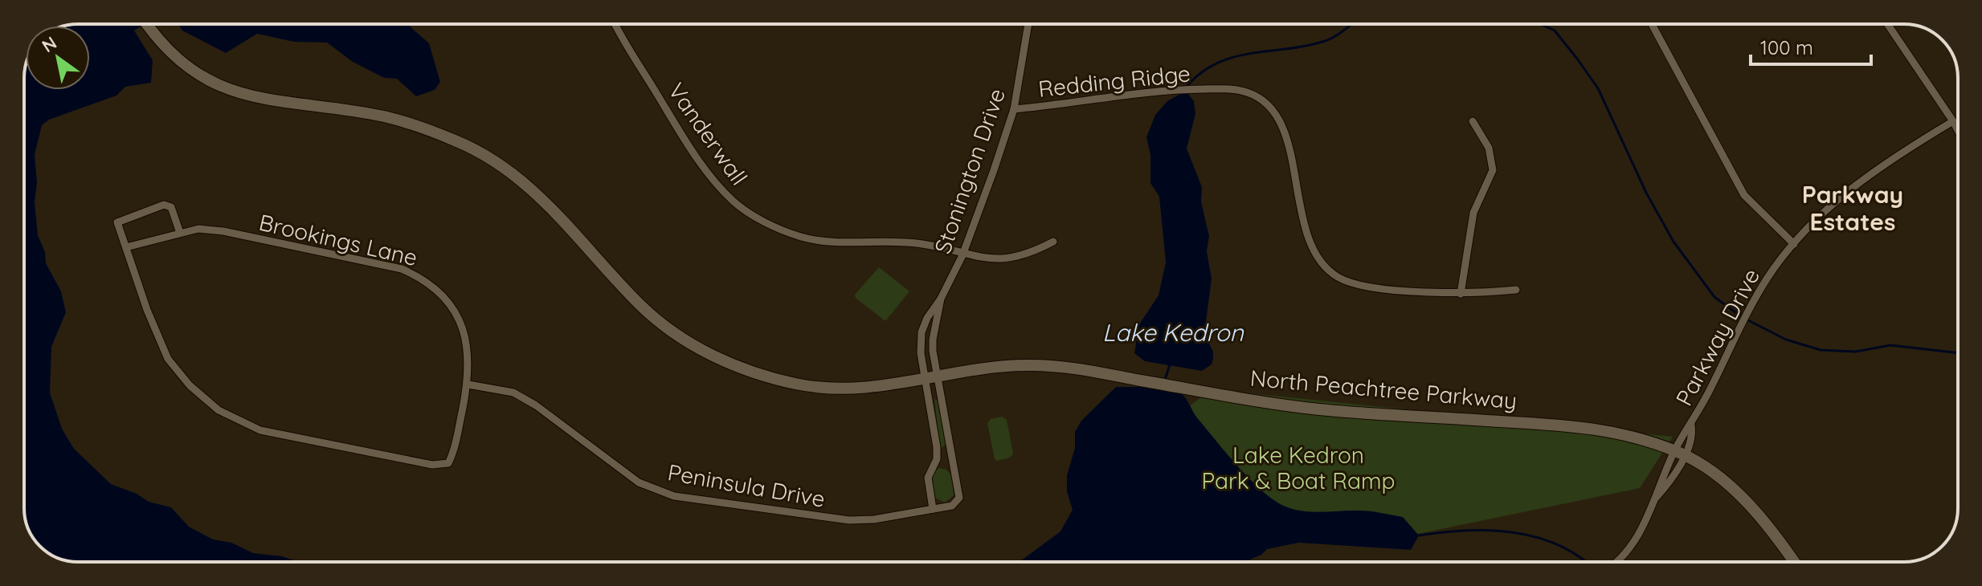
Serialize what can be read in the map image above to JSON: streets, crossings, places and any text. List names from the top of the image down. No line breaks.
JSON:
{"streets":{"street":["Redding Ridge","Vanderwall","Stonington Drive","Brookings Lane","Parkway Drive","North Peachtree Parkway","Peninsula Drive"]},"crossings":[["Redding Ridge","Stonington Drive"],["Vanderwall","Stonington Drive"],["Stonington Drive","North Peachtree Parkway"],["Stonington Drive","Peninsula Drive"],["Brookings Lane","Peninsula Drive"],["Parkway Drive","North Peachtree Parkway"],["North Peachtree Parkway","Peninsula Drive"]],"districts":["Parkway Estates"],"water":["Lake Kedron"],"parks":["Lake Kedron Park & Boat Ramp"],"scale_bar":"100 m","north":"top left"}
